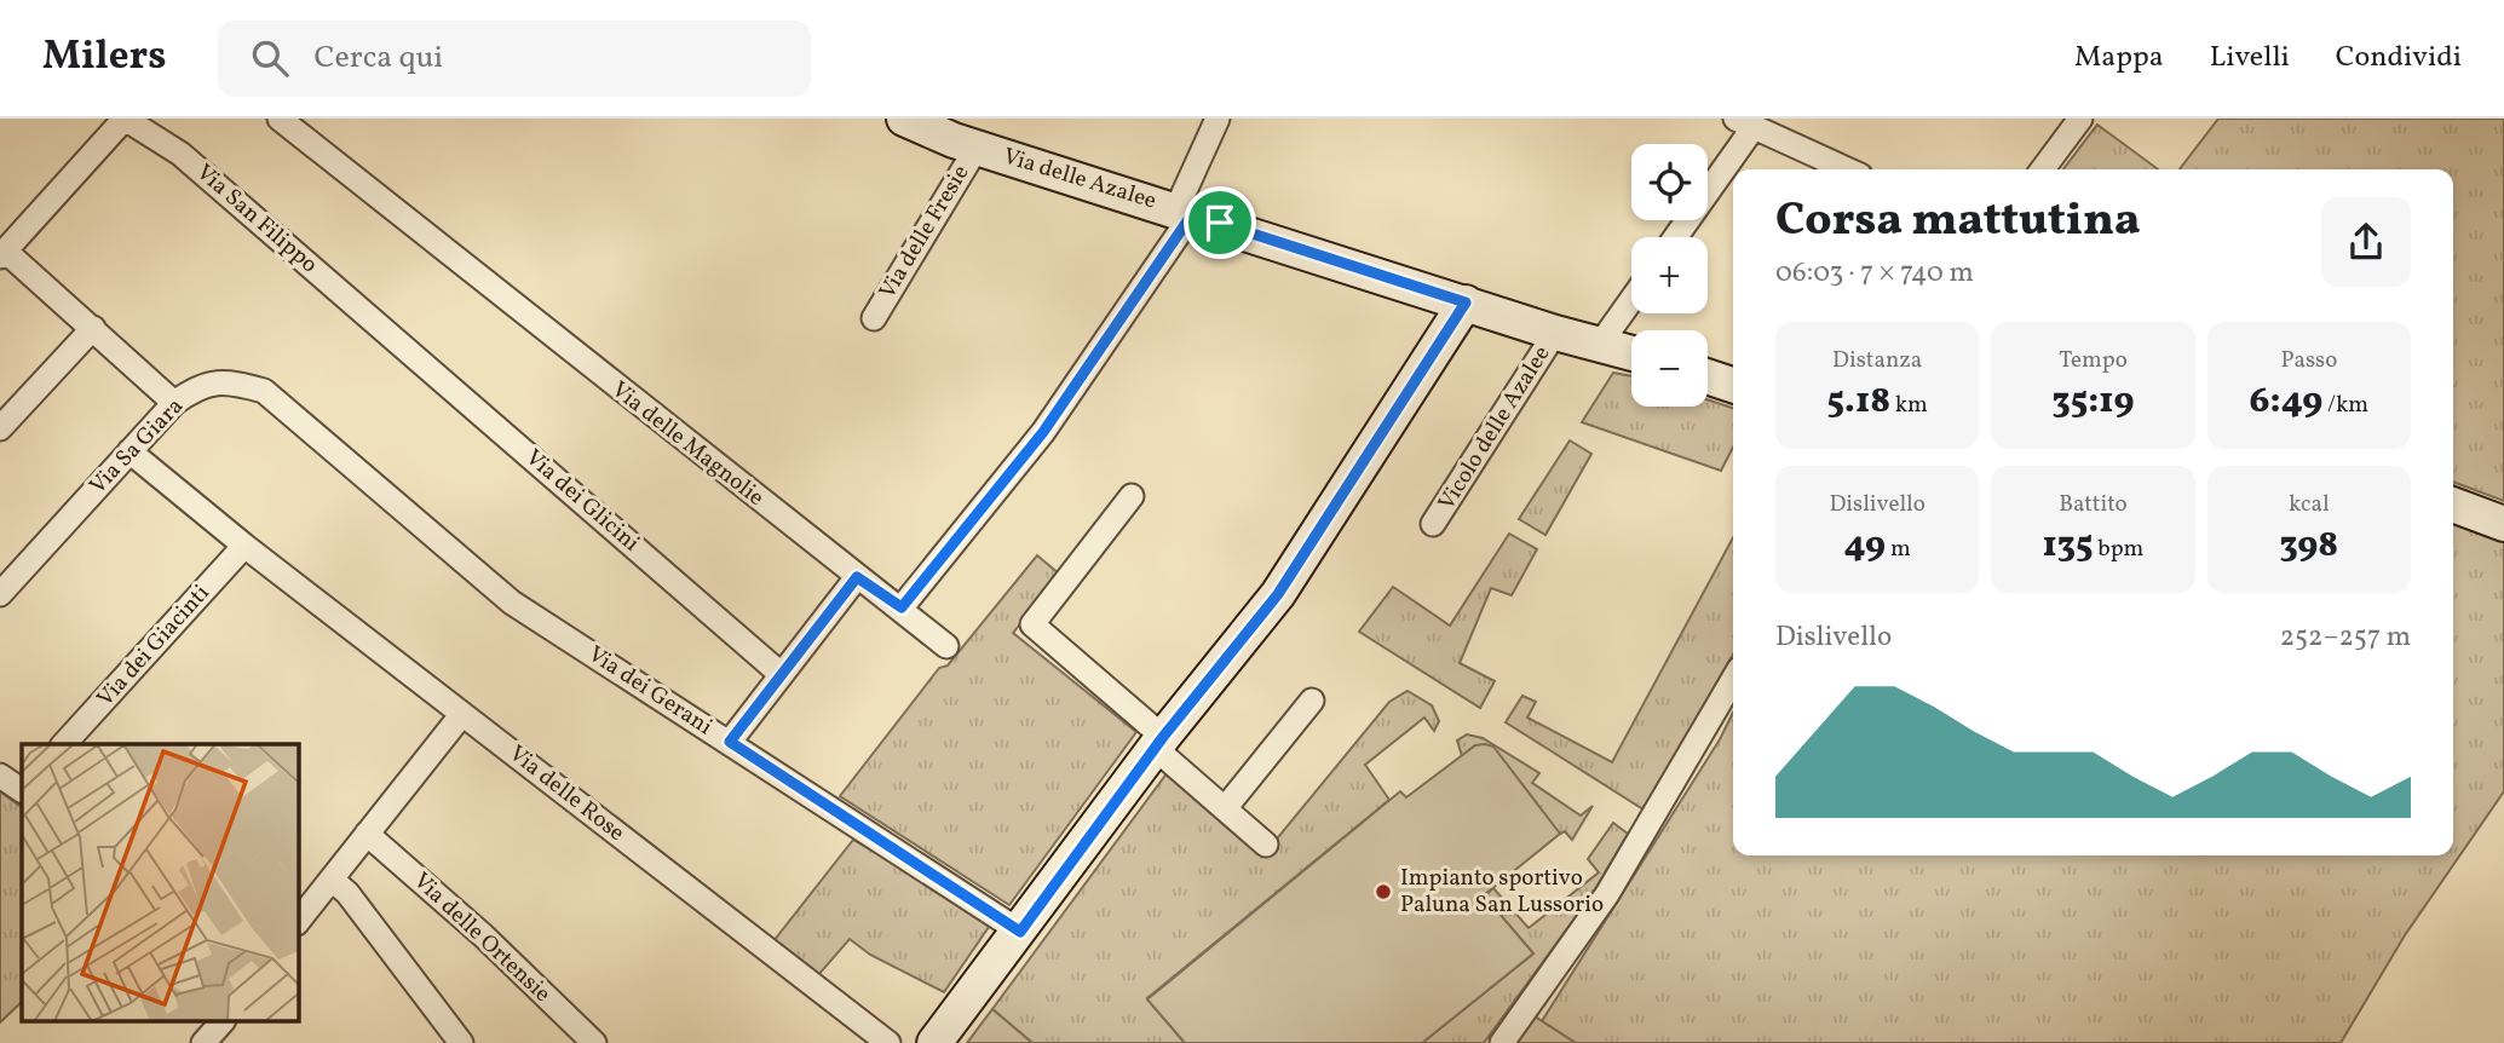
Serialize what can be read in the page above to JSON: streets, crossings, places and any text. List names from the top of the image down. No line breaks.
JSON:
{"streets":{"street":["Via delle Azalee","Via San Filippo","Via delle Fresie","Vicolo delle Azalee","Via delle Magnolie","Via Sa Giara","Via dei Glicini","Via dei Giacinti","Via dei Gerani","Via delle Rose","Via delle Ortensie"]},"crossings":[["Via delle Azalee","Via delle Fresie"],["Via delle Azalee","Vicolo delle Azalee"],["Via San Filippo","Via dei Glicini"],["Via Sa Giara","Via dei Gerani"],["Via Sa Giara","Via delle Rose"],["Via dei Giacinti","Via delle Rose"]],"places":["Impianto sportivo Paluna San Lussorio"],"page":{"header":"Milers","search":"Cerca qui","nav":["Mappa","Livelli","Condividi"],"map_buttons":["+","−"],"heading":["Corsa mattutina","06:03 · 7 × 740 m"],"stats":[["Distanza","5.18 km"],["Tempo","35:19"],["Passo","6:49 /km"],["Dislivello","49 m"],["Battito","135 bpm"],["kcal","398"]],"chart":["Dislivello","252–257 m"]}}
